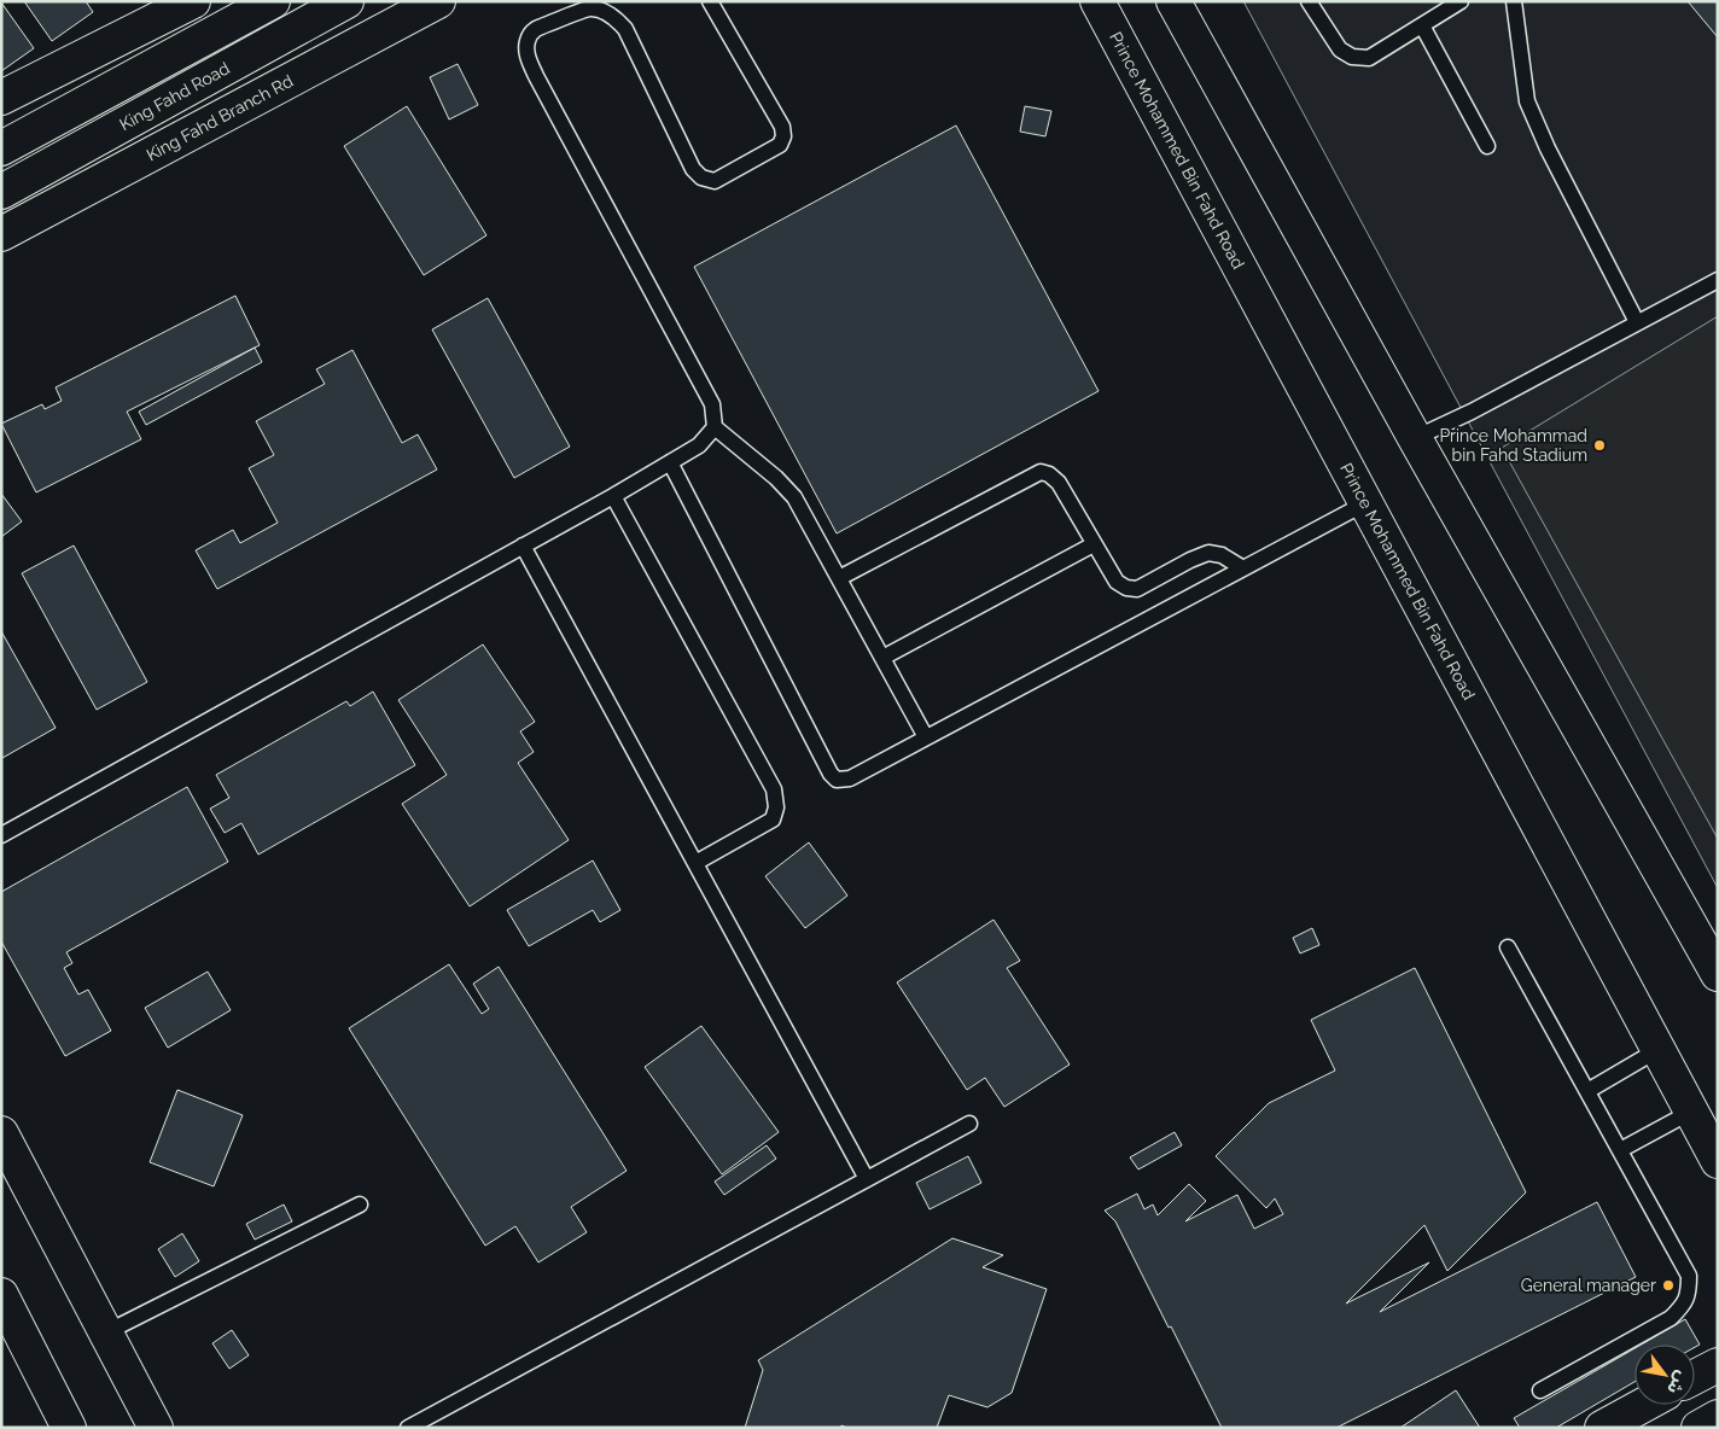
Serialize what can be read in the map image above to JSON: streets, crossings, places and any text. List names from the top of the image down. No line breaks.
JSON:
{"streets":{"main road":["King Fahd Road","King Fahd Branch Rd","Prince Mohammed Bin Fahd Road"]},"places":["Prince Mohammad bin Fahd Stadium","General manager"],"north":"bottom right"}
